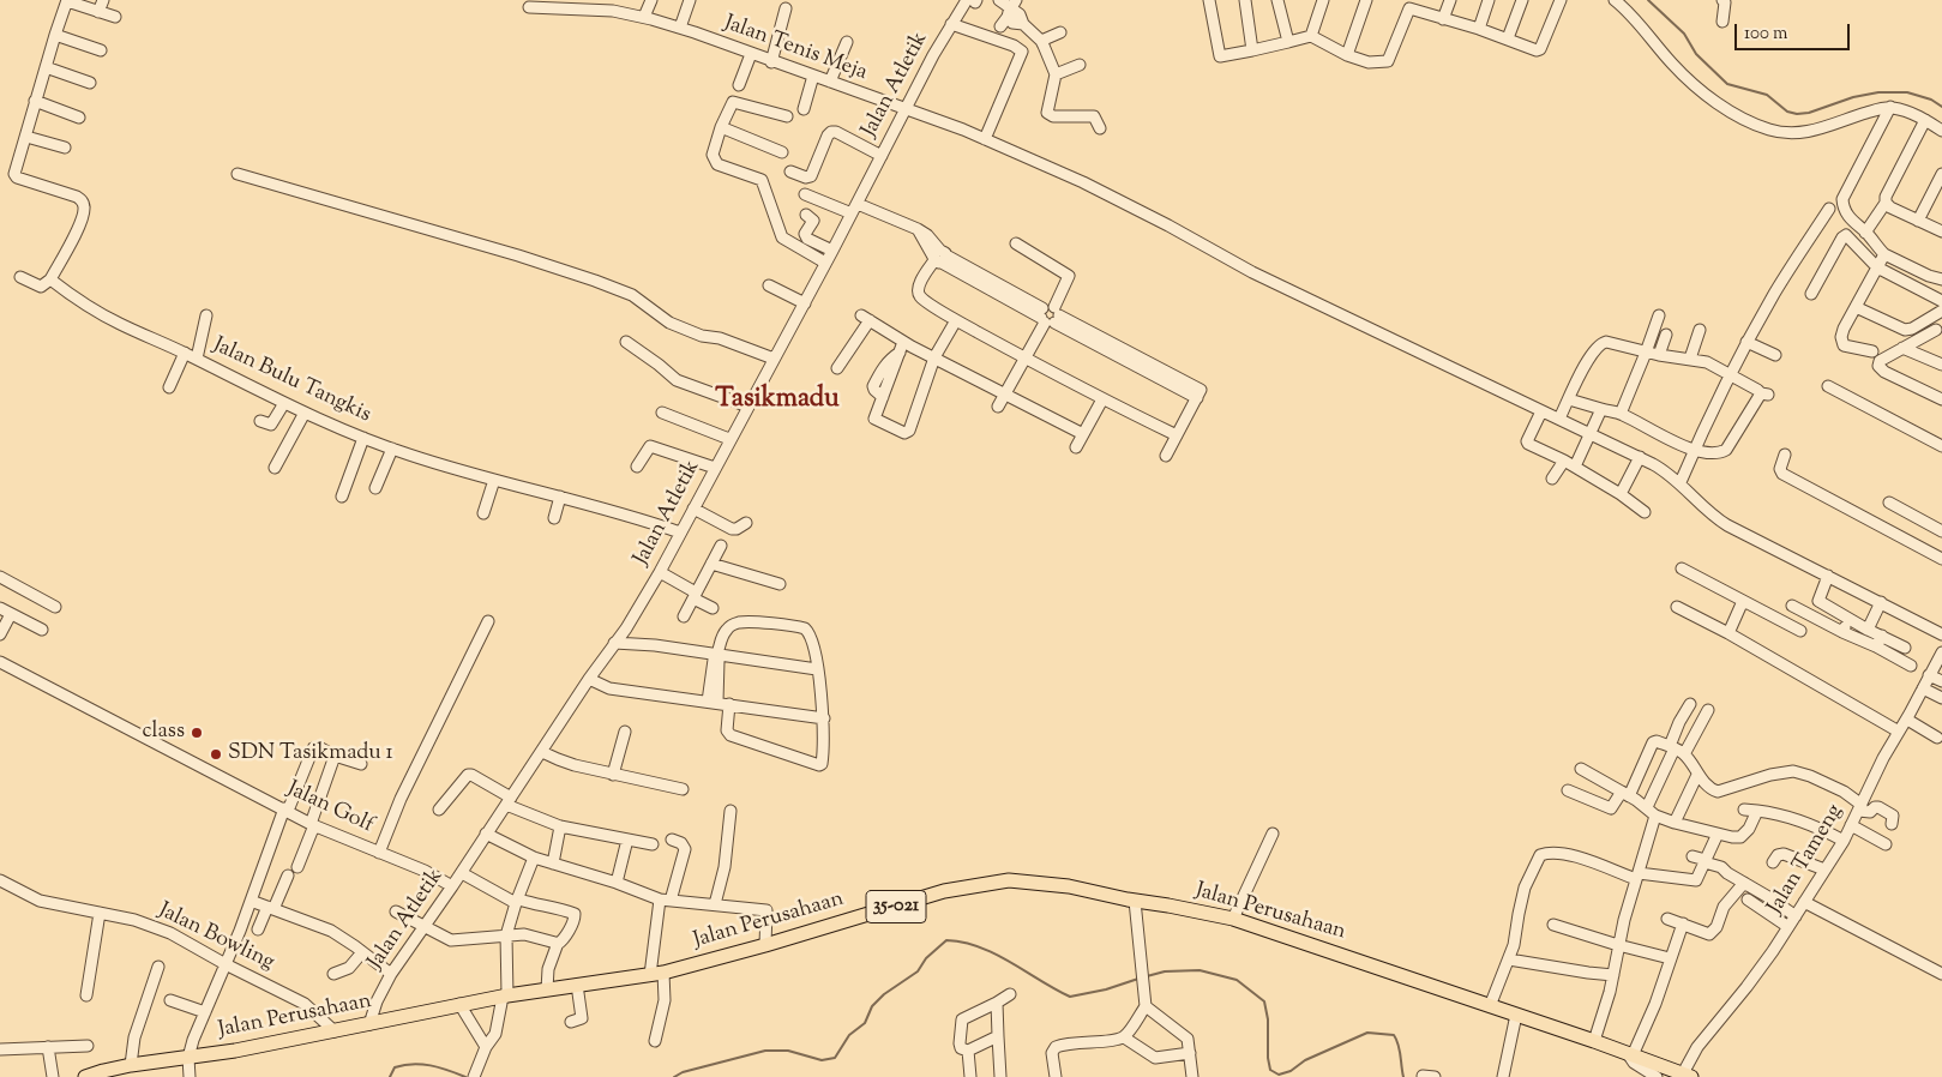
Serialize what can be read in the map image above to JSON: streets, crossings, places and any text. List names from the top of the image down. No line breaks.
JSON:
{"streets":{"main road":["35-021","Jalan Perusahaan"],"street":["Jalan Tenis Meja","Jalan Atletik","Jalan Bulu Tangkis","Jalan Golf","Jalan Tameng","Jalan Bowling"]},"crossings":[["Jalan Tenis Meja","Jalan Atletik"],["Jalan Atletik","Jalan Bulu Tangkis"],["Jalan Atletik","Jalan Golf"],["Jalan Atletik","Jalan Perusahaan"],["Jalan Tameng","Jalan Perusahaan"],["Jalan Perusahaan","Jalan Bowling"]],"districts":["Tasikmadu"],"places":["class","SDN Tasikmadu 1"],"scale_bar":"100 m"}
